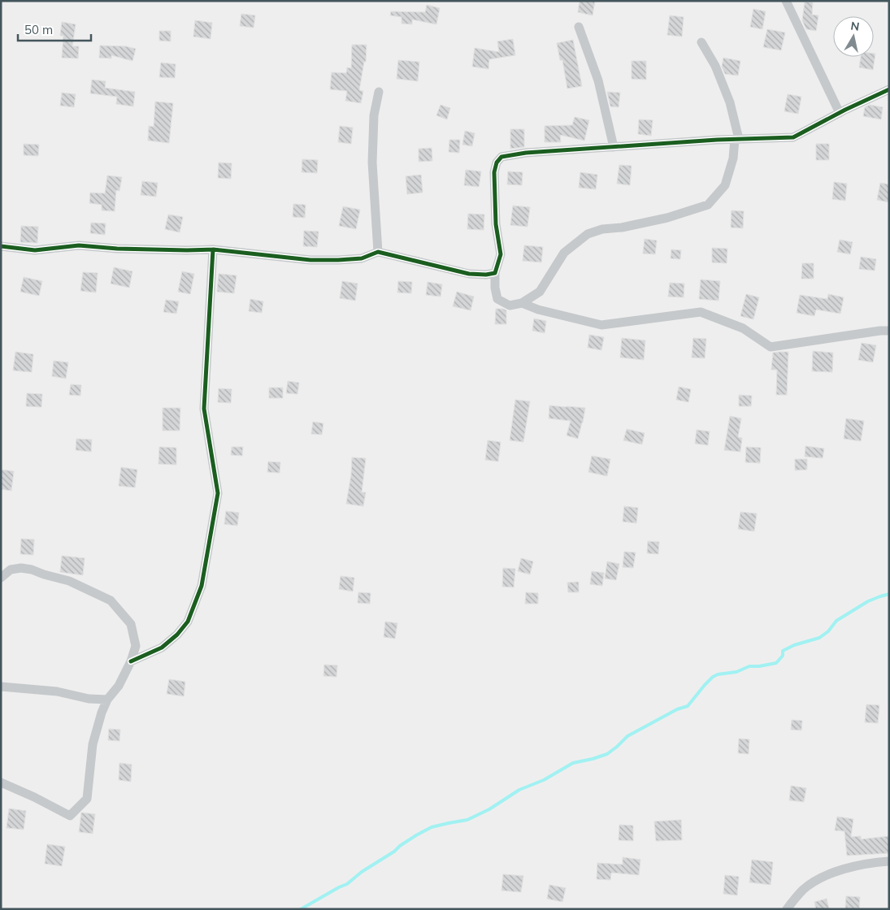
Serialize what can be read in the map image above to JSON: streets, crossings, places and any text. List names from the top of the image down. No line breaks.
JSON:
{"scale_bar":"50 m","north":"top"}
